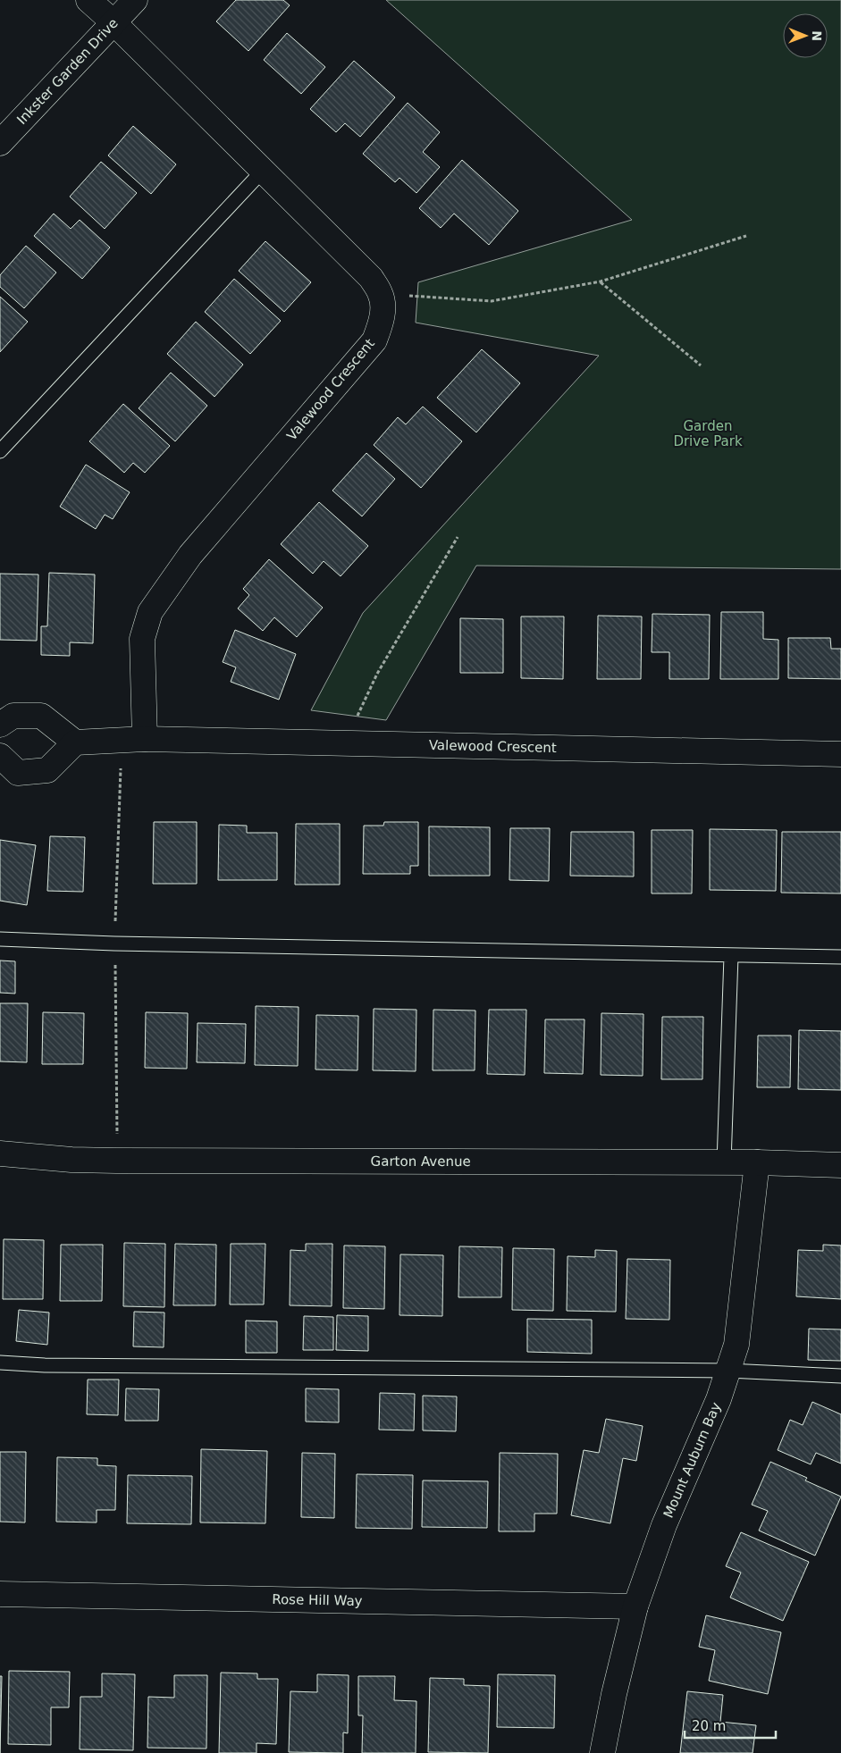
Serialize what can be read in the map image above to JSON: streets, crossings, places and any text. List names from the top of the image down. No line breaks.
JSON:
{"streets":{"street":["Inkster Garden Drive","Valewood Crescent","Garton Avenue","Mount Auburn Bay","Rose Hill Way"]},"crossings":[["Garton Avenue","Mount Auburn Bay"],["Mount Auburn Bay","Rose Hill Way"]],"parks":["Garden Drive Park"],"scale_bar":"20 m","north":"right"}
